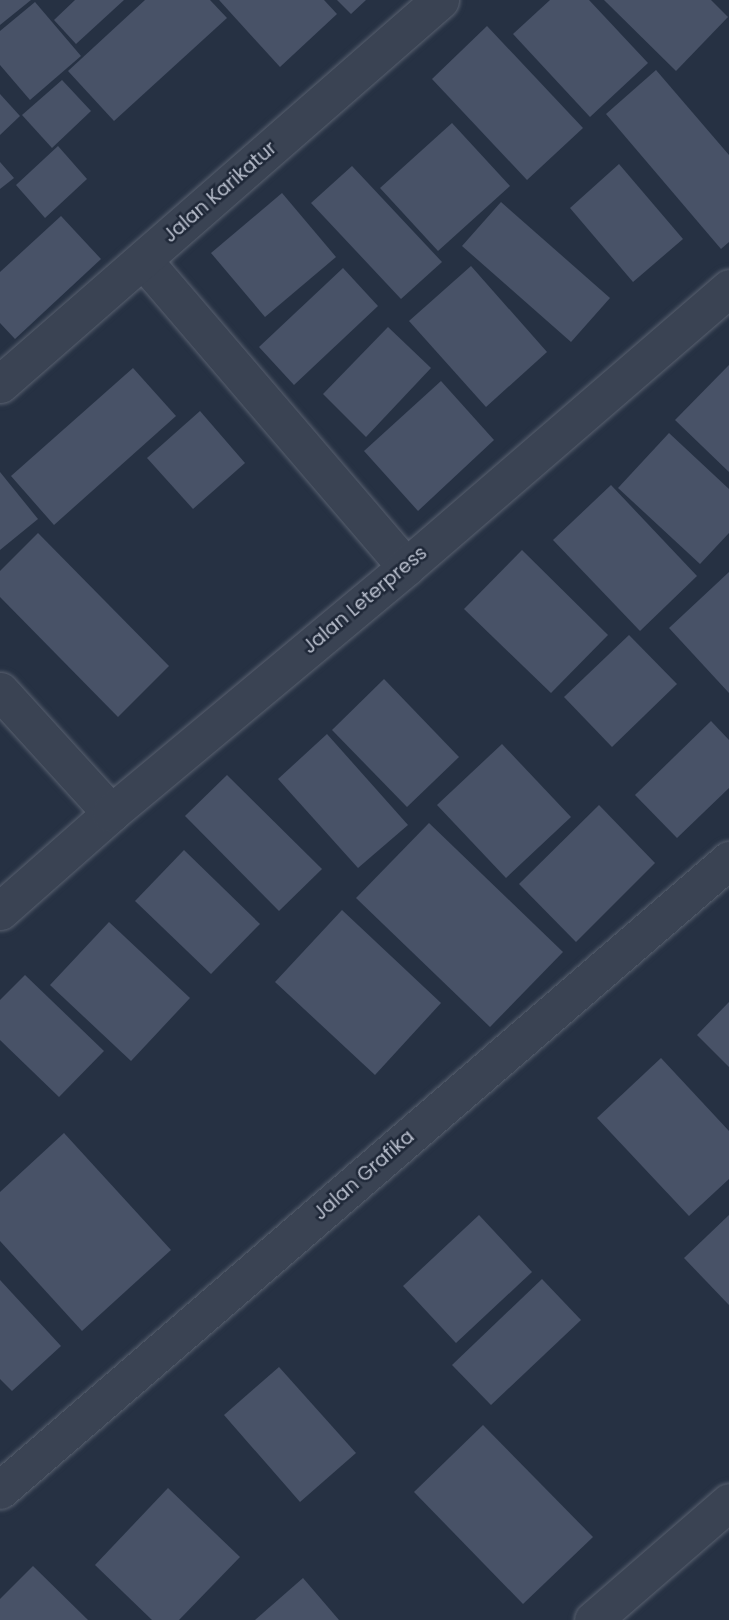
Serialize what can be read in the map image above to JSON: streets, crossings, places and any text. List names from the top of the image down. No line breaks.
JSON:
{"streets":{"street":["Jalan Karikatur","Jalan Leterpress","Jalan Grafika"]}}
